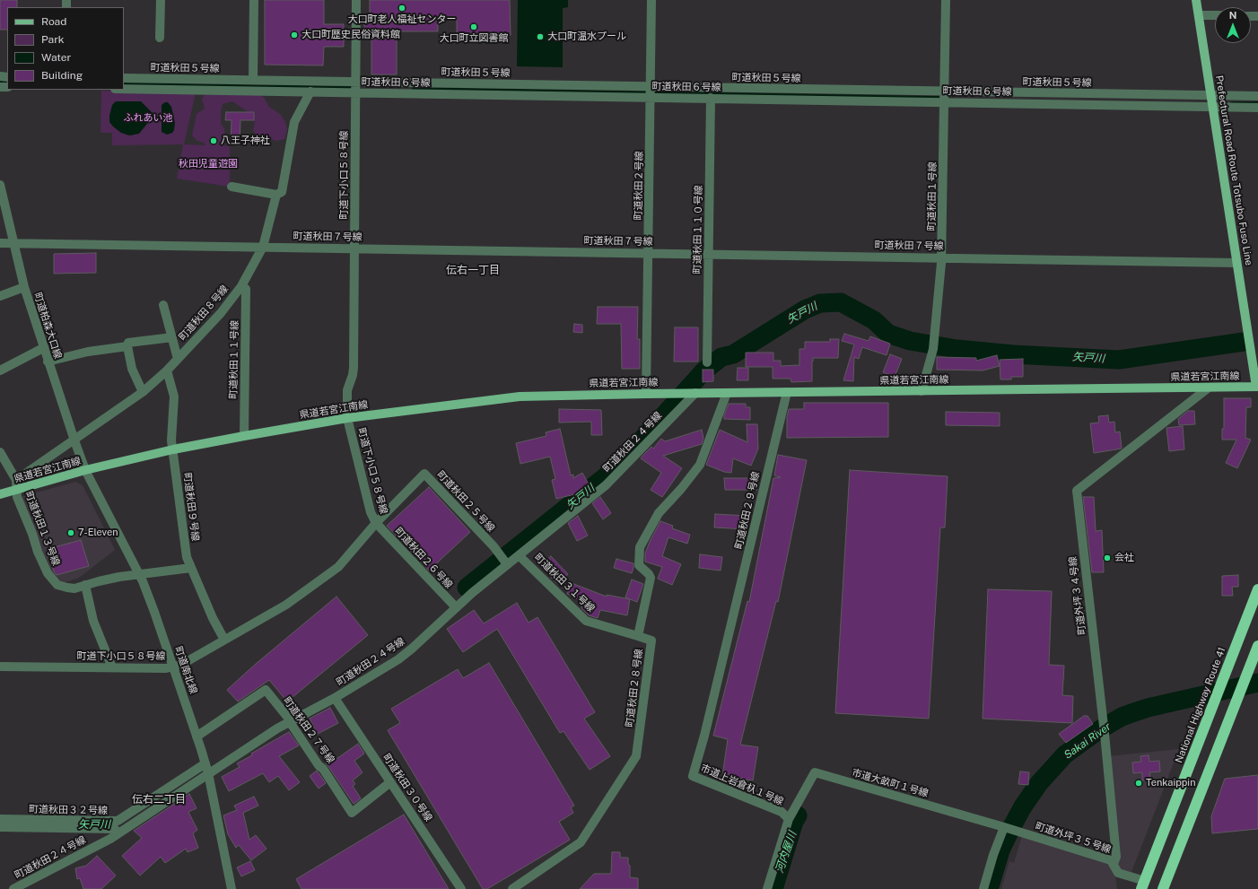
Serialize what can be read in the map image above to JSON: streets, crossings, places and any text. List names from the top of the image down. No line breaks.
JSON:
{"streets":{"highway":["National Highway Route 41"],"main road":["Prefectural Road Route Totsubo Fuso Line","県道若宮江南線"],"street":["町道秋田５号線","町道秋田６号線","町道下小口５８号線","町道秋田２号線","町道秋田１号線","町道秋田１１０号線","町道秋田７号線","町道秋田８号線","町道柏森大口線","町道秋田１１号線","町道秋田２４号線","町道秋田２５号線","町道秋田９号線","町道秋田２９号線","町道秋田１３号線","町道秋田２６号線","町道秋田３１号線","町道外坪３４号線","町道南北線","町道秋田２８号線","町道秋田２７号線","市道大畝町１号線","市道上岩倉杁１号線","町道秋田３０号線","町道秋田３２号線","町道外坪３５号線"]},"crossings":[["町道秋田５号線","Prefectural Road Route Totsubo Fuso Line"],["町道秋田５号線","町道下小口５８号線"],["町道秋田５号線","町道秋田２号線"],["町道秋田５号線","町道秋田１号線"],["町道秋田６号線","Prefectural Road Route Totsubo Fuso Line"],["町道秋田６号線","町道下小口５８号線"],["町道秋田６号線","町道秋田２号線"],["町道秋田６号線","町道秋田１号線"],["町道秋田６号線","町道秋田１１０号線"],["町道秋田６号線","町道秋田８号線"],["Prefectural Road Route Totsubo Fuso Line","町道秋田７号線"],["Prefectural Road Route Totsubo Fuso Line","県道若宮江南線"],["町道下小口５８号線","町道秋田７号線"],["町道下小口５８号線","県道若宮江南線"],["町道下小口５８号線","町道秋田２５号線"],["町道下小口５８号線","町道秋田９号線"],["町道下小口５８号線","町道秋田２６号線"],["町道下小口５８号線","町道南北線"],["町道秋田２号線","町道秋田７号線"],["町道秋田２号線","県道若宮江南線"],["町道秋田１号線","町道秋田７号線"],["町道秋田１号線","県道若宮江南線"],["町道秋田１１０号線","町道秋田７号線"],["町道秋田７号線","町道秋田８号線"],["町道秋田７号線","町道柏森大口線"],["町道秋田８号線","町道柏森大口線"],["町道秋田８号線","町道秋田１１号線"],["町道秋田８号線","町道秋田９号線"],["町道秋田８号線","町道秋田１３号線"],["町道柏森大口線","県道若宮江南線"],["町道柏森大口線","町道南北線"],["町道秋田１１号線","県道若宮江南線"],["県道若宮江南線","町道秋田２４号線"],["県道若宮江南線","町道秋田９号線"],["県道若宮江南線","町道秋田２９号線"],["県道若宮江南線","町道秋田１３号線"],["県道若宮江南線","町道外坪３４号線"],["県道若宮江南線","町道南北線"],["県道若宮江南線","町道秋田２８号線"],["町道秋田２４号線","町道秋田２５号線"],["町道秋田２４号線","町道秋田２６号線"],["町道秋田２４号線","町道秋田３１号線"],["町道秋田２４号線","町道南北線"],["町道秋田２４号線","町道秋田２７号線"],["町道秋田２４号線","町道秋田３０号線"],["町道秋田２５号線","町道秋田２６号線"],["町道秋田９号線","町道秋田１３号線"],["町道秋田２９号線","市道上岩倉杁１号線"],["町道秋田１３号線","町道南北線"],["町道秋田３１号線","町道秋田２８号線"],["町道外坪３４号線","町道外坪３５号線"],["町道南北線","町道秋田２７号線"],["町道南北線","町道秋田３２号線"],["National Highway Route 41","町道外坪３５号線"],["町道秋田２７号線","町道秋田３０号線"],["市道大畝町１号線","市道上岩倉杁１号線"],["市道大畝町１号線","町道外坪３５号線"]],"districts":["伝右一丁目","伝右二丁目"],"water":["矢戸川","Sakai River","河内屋川"],"parks":["ふれあい池","秋田児童遊園"],"places":["大口町老人福祉センター","大口町立図書館","大口町歴史民俗資料館","大口町温水プール","八王子神社","7-Eleven","会社","Tenkaippin"],"legend":["Road","Park","Water","Building"],"north":"top"}
